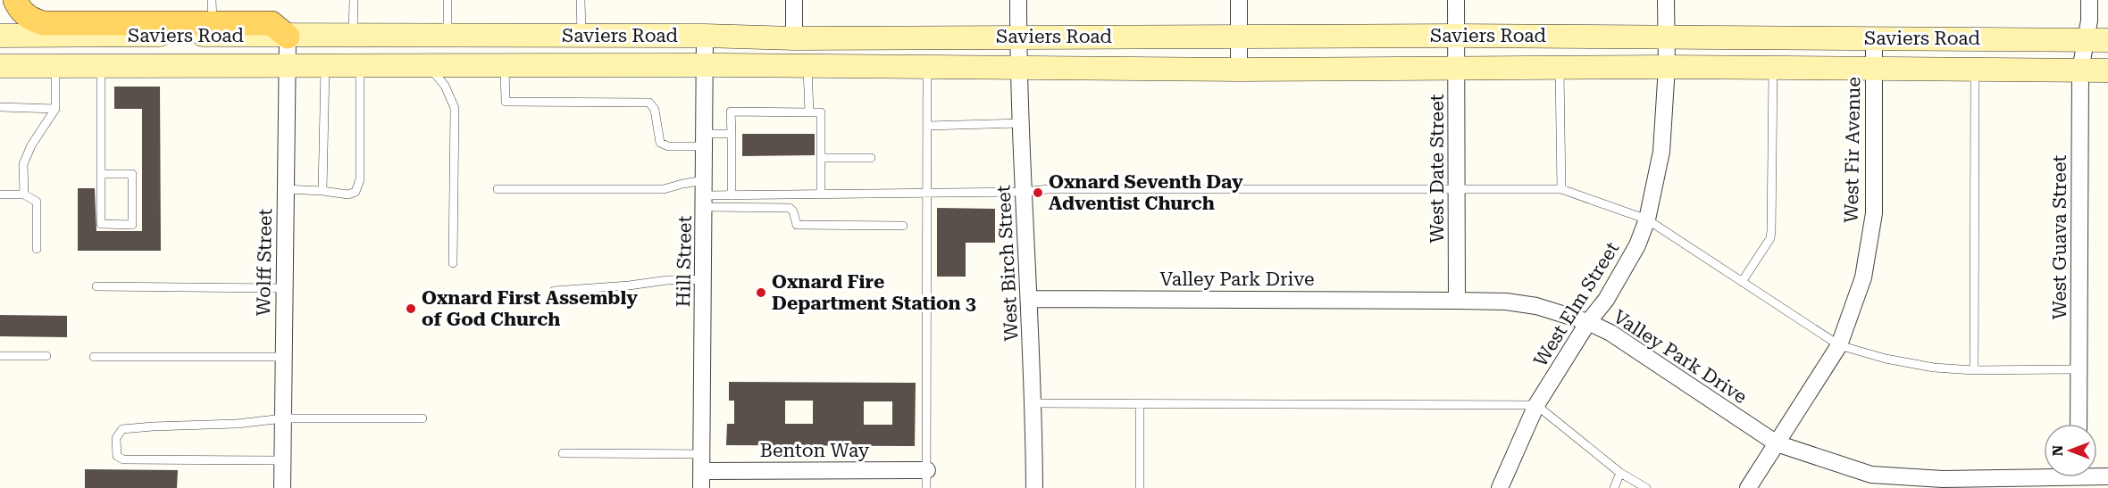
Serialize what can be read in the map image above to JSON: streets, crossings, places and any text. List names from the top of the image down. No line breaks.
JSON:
{"streets":{"main road":["Saviers Road"],"street":["West Fir Avenue","West Date Street","West Guava Street","Hill Street","Wolff Street","West Birch Street","Valley Park Drive","West Elm Street","Benton Way"]},"crossings":[["Saviers Road","West Fir Avenue"],["Saviers Road","West Date Street"],["Saviers Road","West Guava Street"],["Saviers Road","Hill Street"],["Saviers Road","Wolff Street"],["Saviers Road","West Birch Street"],["Saviers Road","West Elm Street"],["West Fir Avenue","Valley Park Drive"],["West Date Street","Valley Park Drive"],["Hill Street","Benton Way"],["West Birch Street","Valley Park Drive"],["Valley Park Drive","West Elm Street"]],"places":["Oxnard Seventh Day Adventist Church","Oxnard Fire Department Station 3","Oxnard First Assembly of God Church"],"north":"left"}
